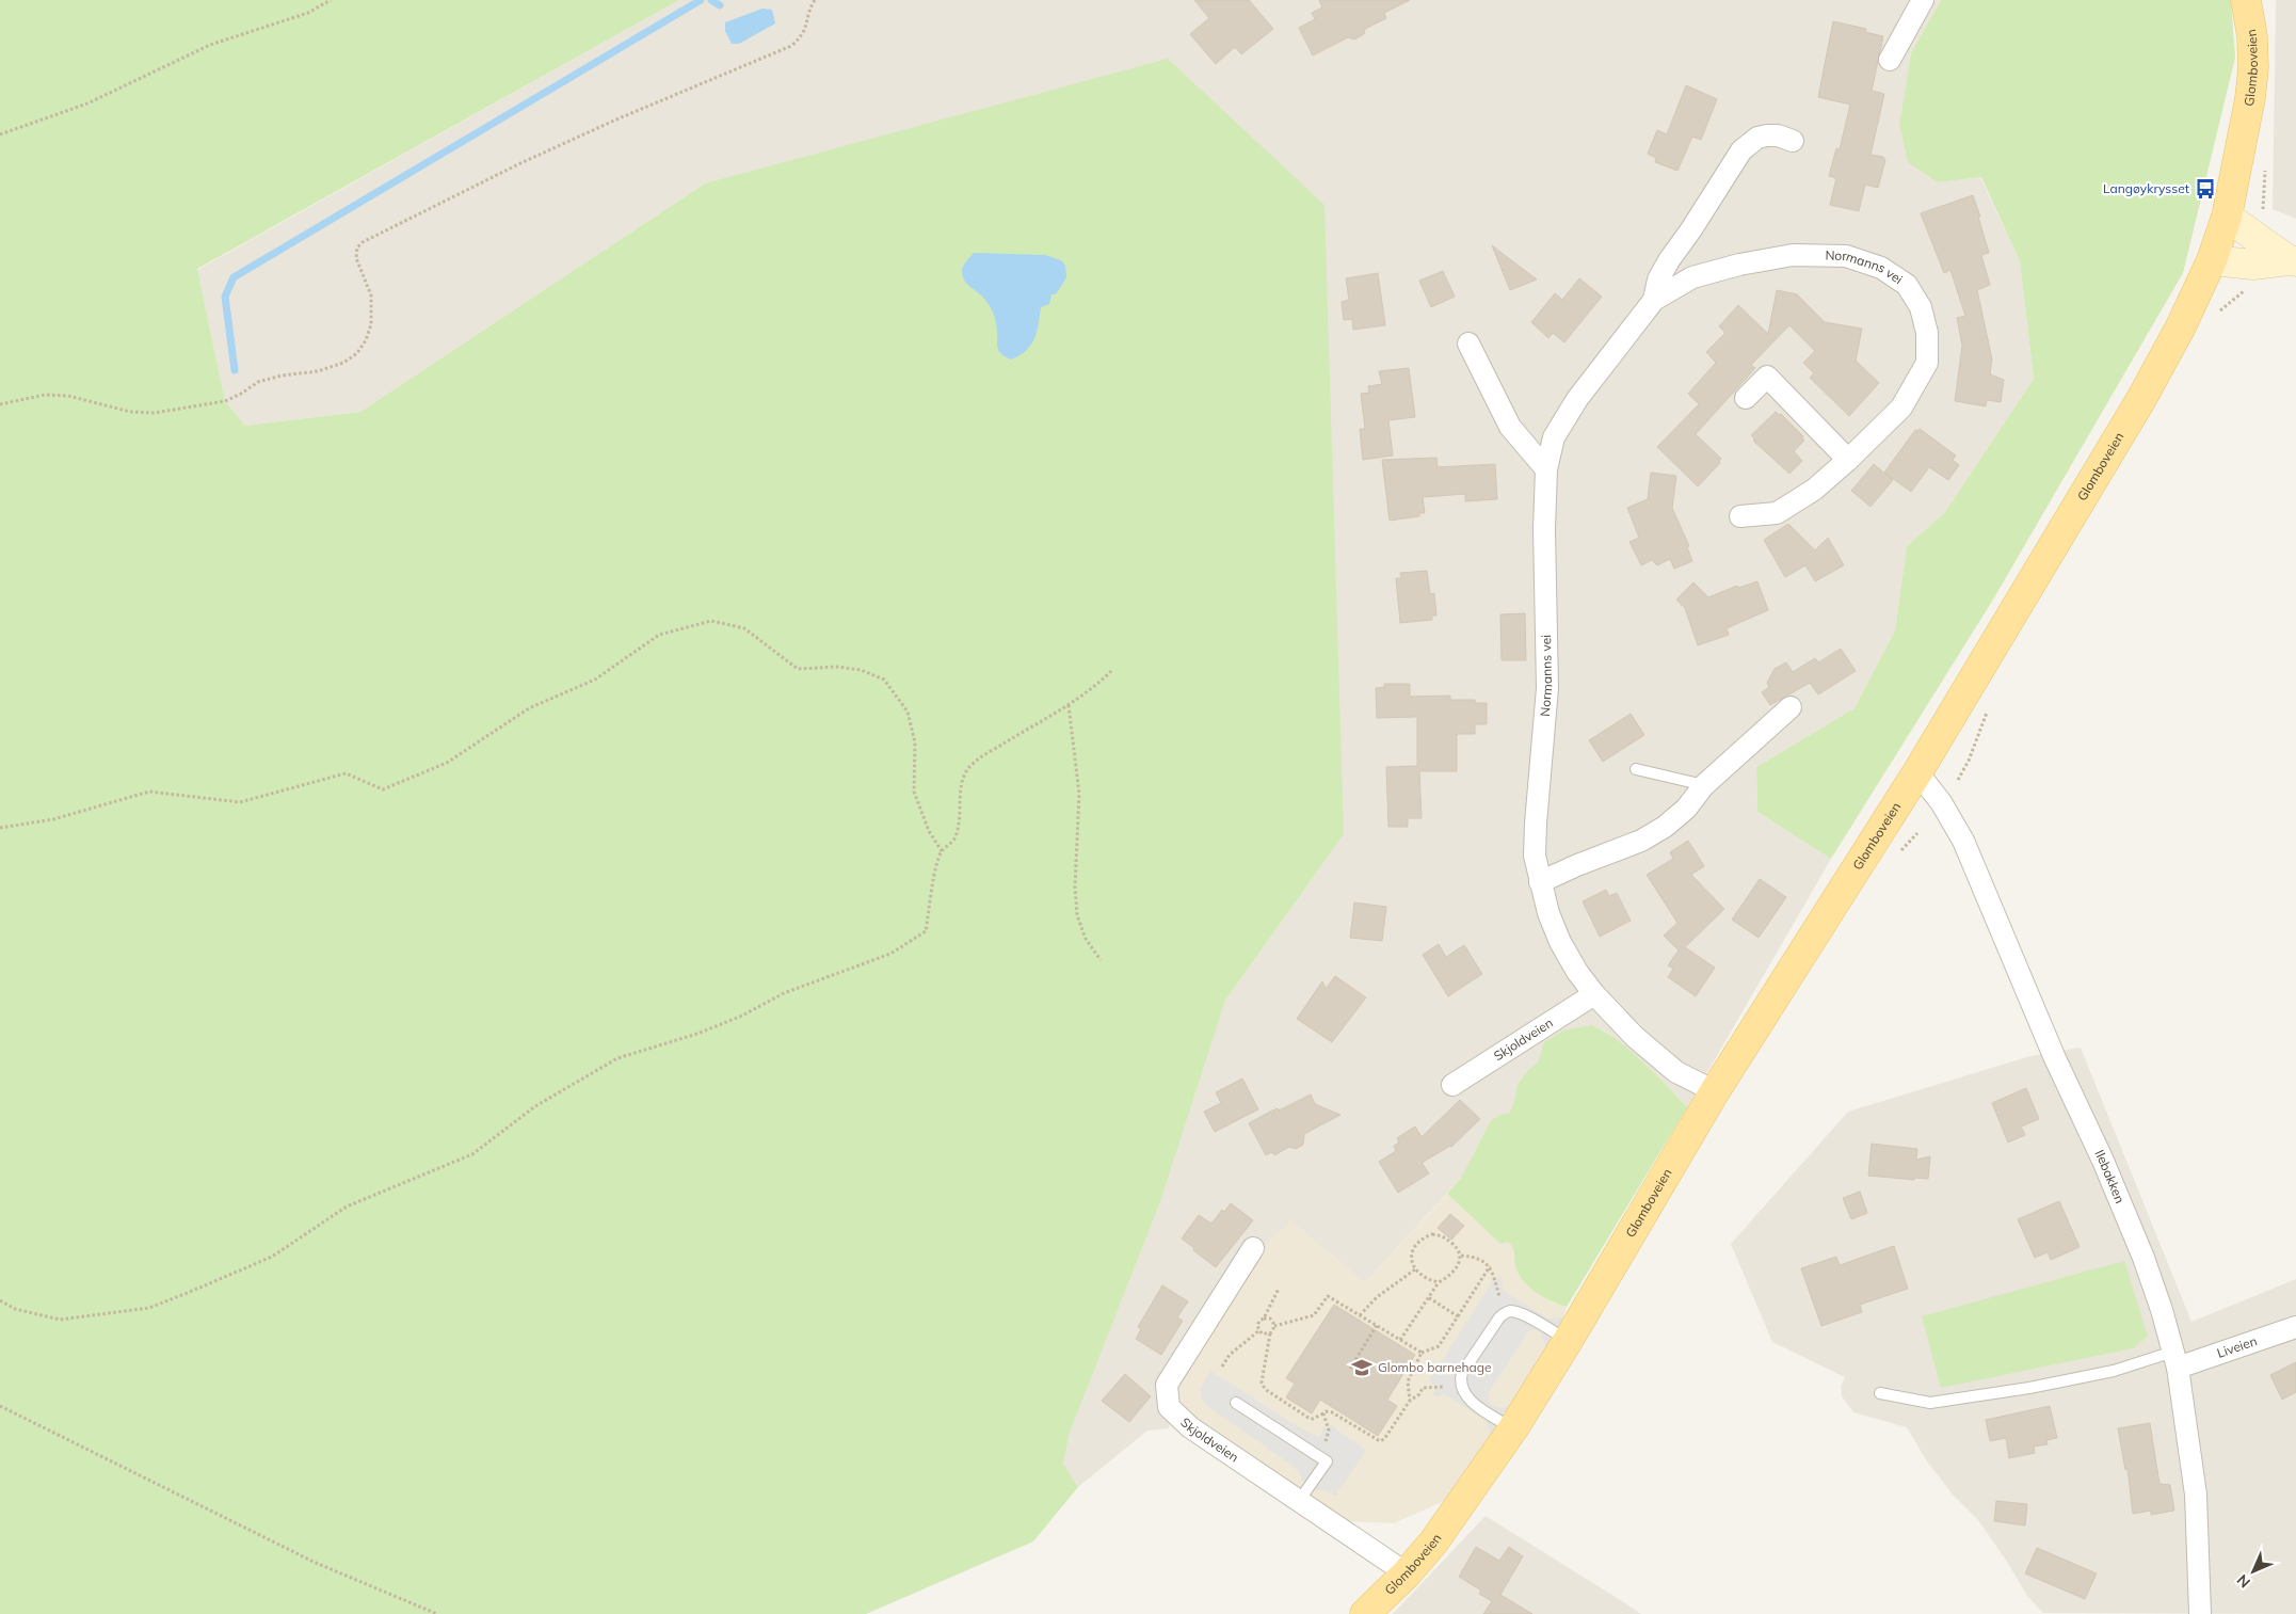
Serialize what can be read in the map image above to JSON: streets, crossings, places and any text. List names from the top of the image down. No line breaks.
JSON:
{"streets":{"main road":["Glomboveien"],"street":["Normanns vei","Skjoldveien","Ilebakken","Liveien"]},"crossings":[["Glomboveien","Normanns vei"],["Glomboveien","Skjoldveien"],["Glomboveien","Ilebakken"],["Normanns vei","Skjoldveien"],["Ilebakken","Liveien"]],"places":{"bus stop":["Langøykrysset"],"school or university":["Glombo barnehage"]},"north":"bottom left"}
